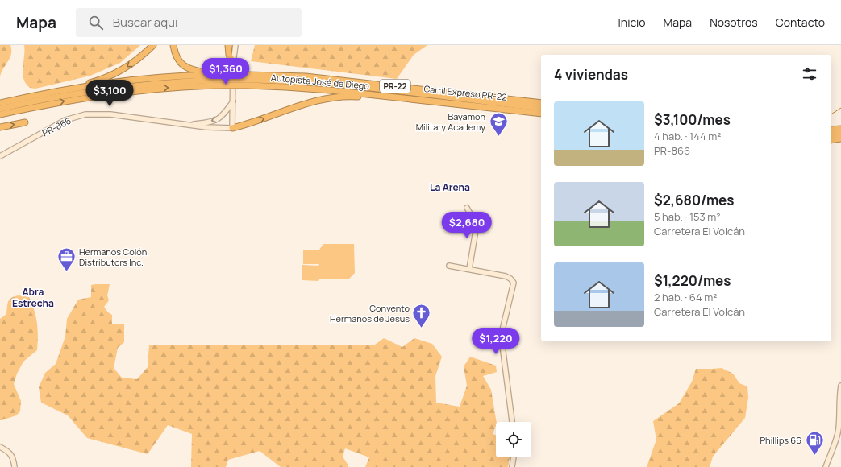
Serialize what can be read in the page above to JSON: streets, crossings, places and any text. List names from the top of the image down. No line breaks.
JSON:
{"streets":{"highway":["Autopista José de Diego","PR-22","Carril Expreso PR-22"],"street":["PR-866"]},"crossings":[["Autopista José de Diego","Carril Expreso PR-22"]],"districts":["La Arena","Abra Estrecha"],"places":{"school or university":["Bayamon Military Academy"],"office":["Hermanos Colón Distributors Inc."],"church":["Convento Hermanos de Jesus"],"fuel station":["Phillips 66"]},"page":{"header":"Mapa","search":"Buscar aquí","nav":["Inicio","Mapa","Nosotros","Contacto"],"heading":"4 viviendas","price":["$1,360","$3,100","$2,680","$1,220"],"list":[{"name":"$3,100/mes","note":"4 hab. · 144 m² · PR-866"},{"name":"$2,680/mes","note":"5 hab. · 153 m² · Carretera El Volcán"},{"name":"$1,220/mes","note":"2 hab. · 64 m² · Carretera El Volcán"}]}}
